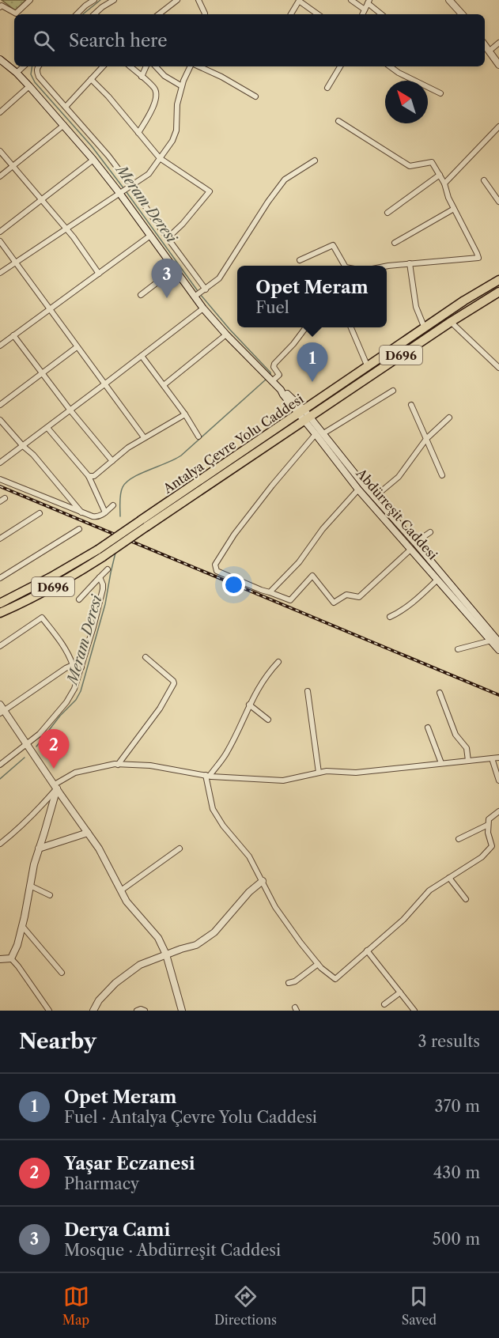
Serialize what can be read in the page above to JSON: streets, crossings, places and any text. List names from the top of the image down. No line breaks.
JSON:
{"streets":{"highway":["D696","Antalya Çevre Yolu Caddesi"],"main road":["Abdürreşit Caddesi"]},"crossings":[["Antalya Çevre Yolu Caddesi","Abdürreşit Caddesi"]],"water":["Meram Deresi"],"north":"top left","page":{"search":"Search here","pins":["3","1","2"],"popup":["Opet Meram","Fuel"],"heading":["Nearby","3 results"],"list":[{"mark":"1","name":"Opet Meram","note":"Fuel · Antalya Çevre Yolu Caddesi","value":"370 m"},{"mark":"2","name":"Yaşar Eczanesi","note":"Pharmacy","value":"430 m"},{"mark":"3","name":"Derya Cami","note":"Mosque · Abdürreşit Caddesi","value":"500 m"}],"nav":["Map","Directions","Saved"]}}
